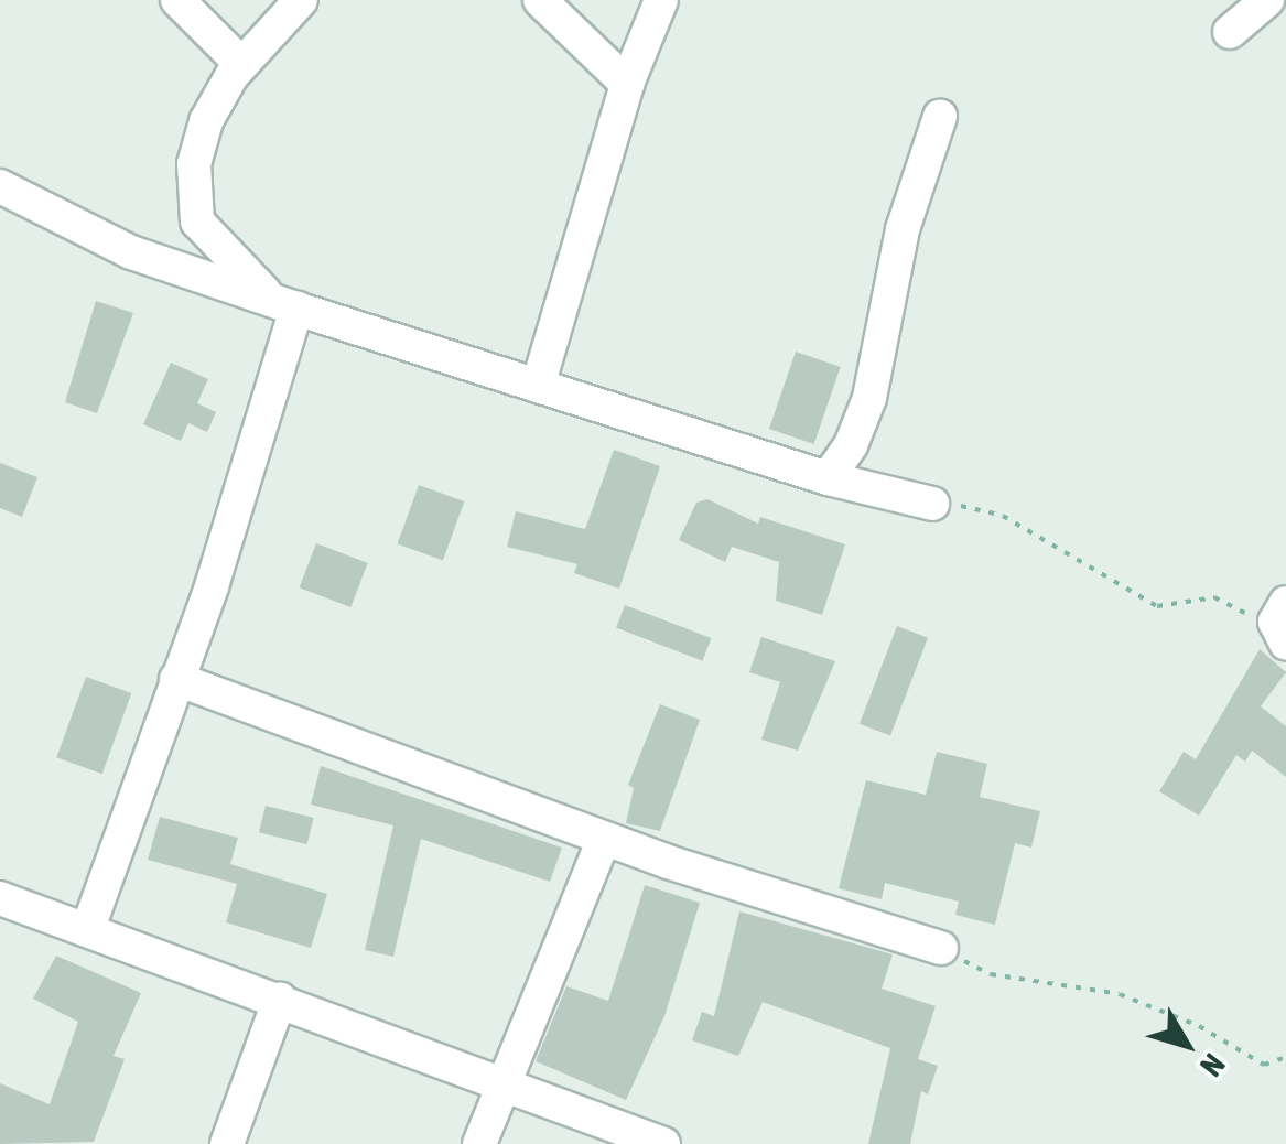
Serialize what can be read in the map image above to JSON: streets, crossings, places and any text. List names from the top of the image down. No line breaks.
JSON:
{"north":"bottom right"}
